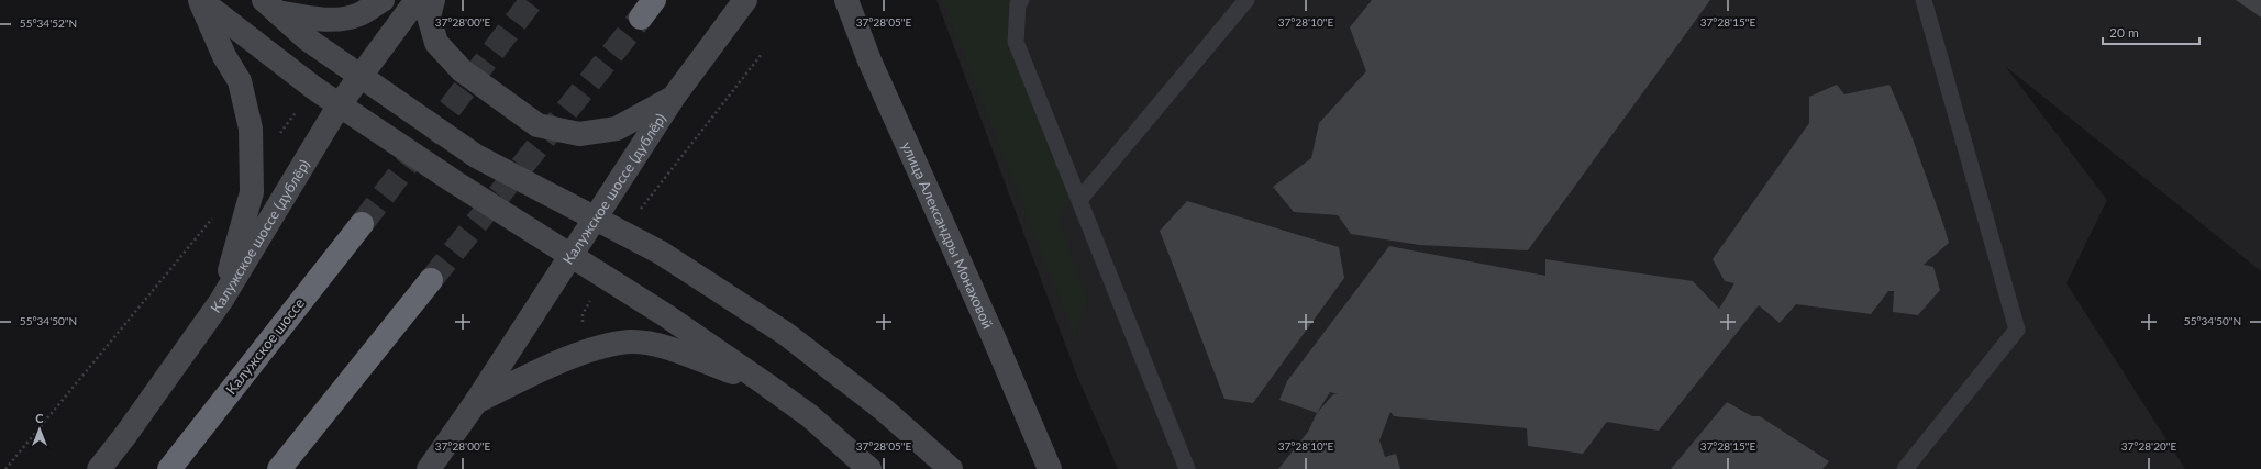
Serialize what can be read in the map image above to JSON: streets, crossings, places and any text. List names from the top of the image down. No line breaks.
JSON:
{"streets":{"highway":["Калужское шоссе"],"main road":["Калужское шоссе (дублёр)","улица Александры Монаховой"]},"scale_bar":"20 m","north":"top","coordinates":["37°28'00\"E","37°28'05\"E","37°28'10\"E","37°28'15\"E","55°34'52\"N","55°34'50\"N","37°28'20\"E"]}
